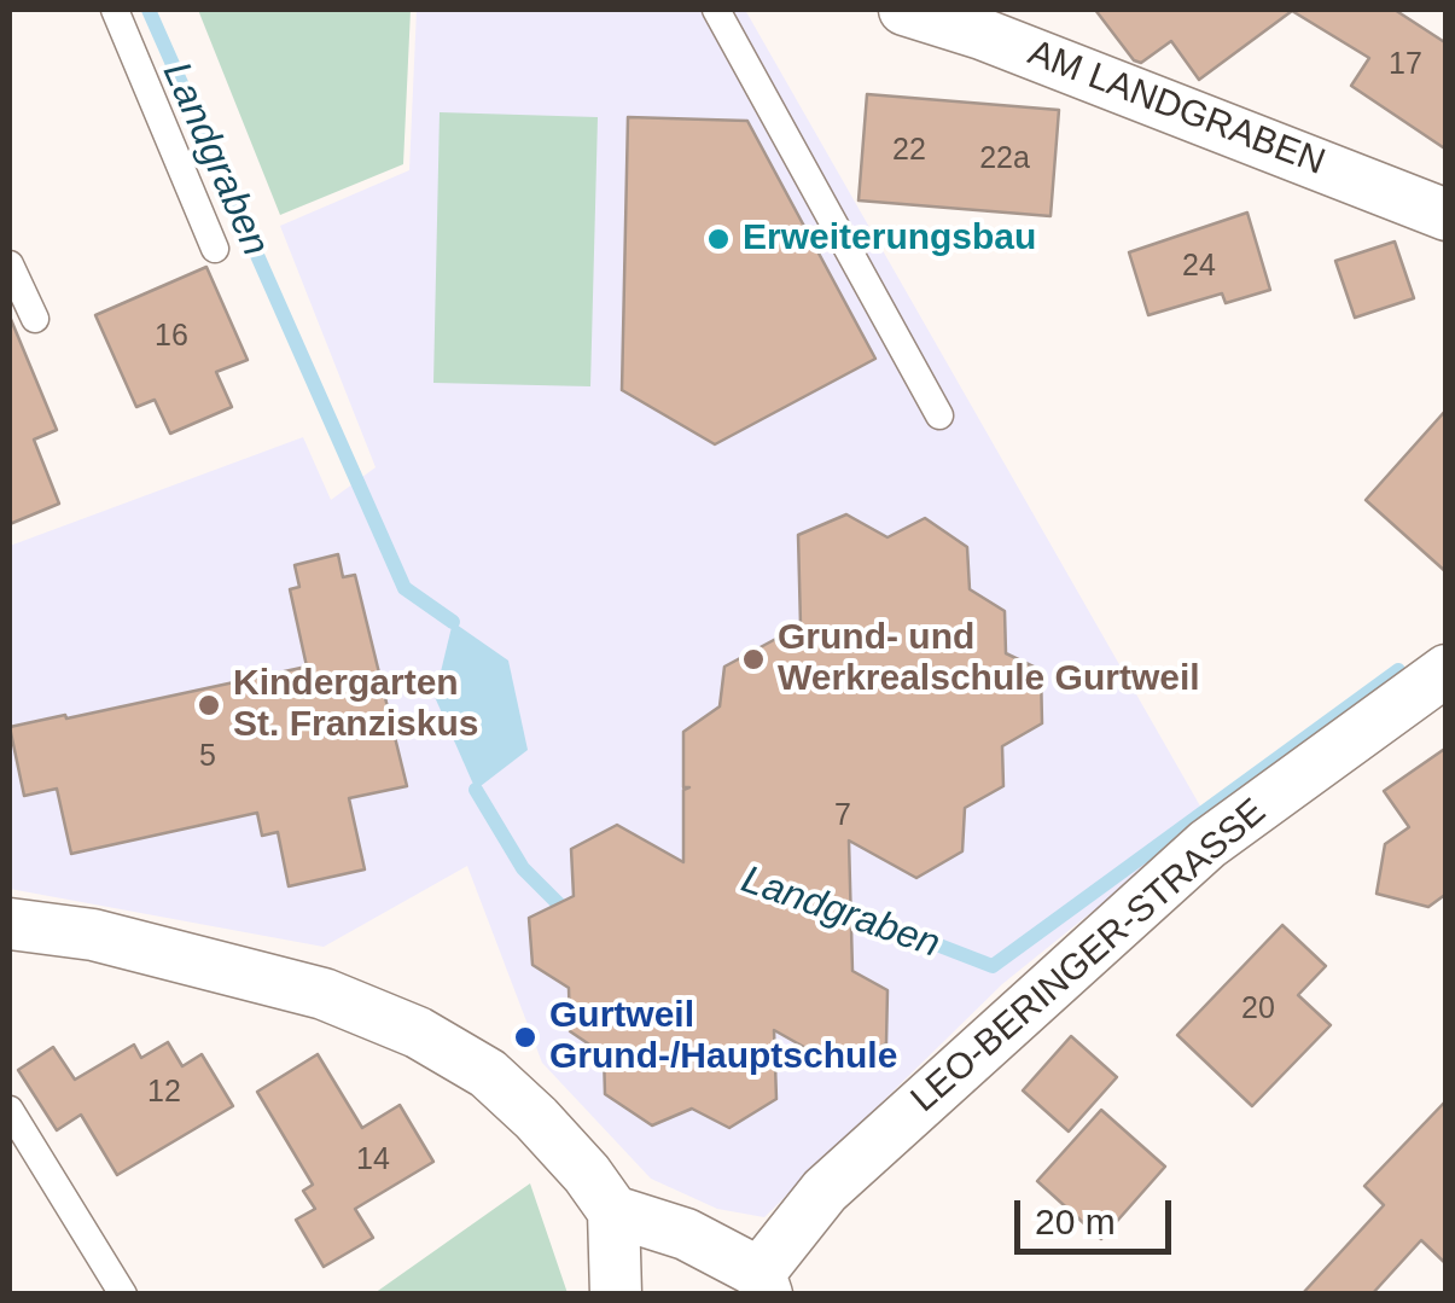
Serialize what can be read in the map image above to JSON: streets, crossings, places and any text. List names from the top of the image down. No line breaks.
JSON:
{"streets":{"street":["AM LANDGRABEN","LEO-BERINGER-STRASSE"]},"water":["Landgraben"],"places":["Erweiterungsbau","Grund- und Werkrealschule Gurtweil","Kindergarten St. Franziskus","Gurtweil Grund-/Hauptschule"],"house_numbers":["17","22","22a","24","16","5","7","20","12","14"],"scale_bar":"20 m"}
